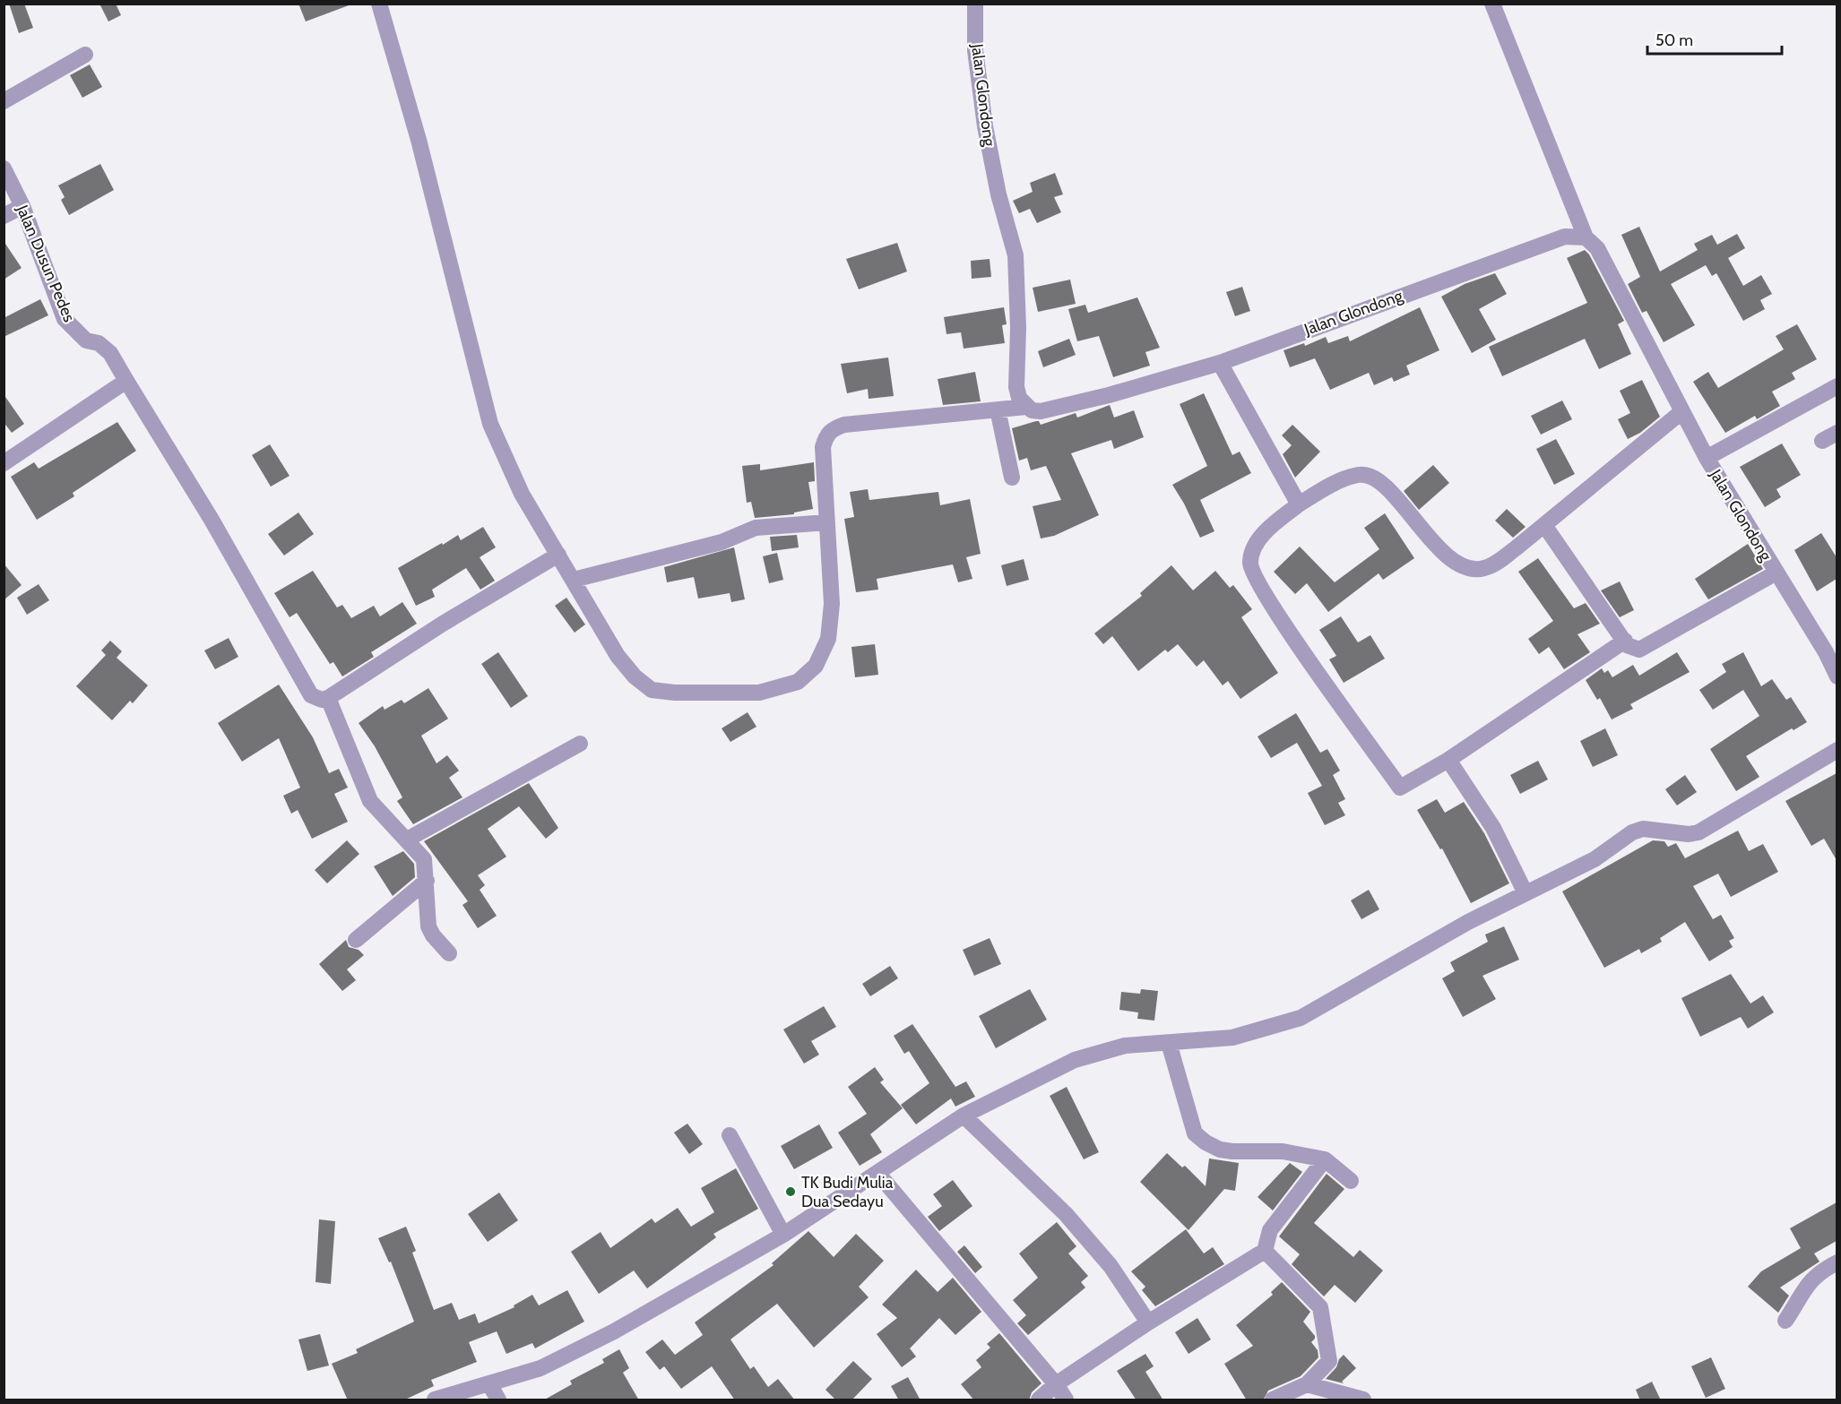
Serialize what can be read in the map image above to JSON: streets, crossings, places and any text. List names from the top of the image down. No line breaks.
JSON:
{"streets":{"street":["Jalan Glondong","Jalan Dusun Pedes"]},"places":["TK Budi Mulia Dua Sedayu"],"scale_bar":"50 m"}
